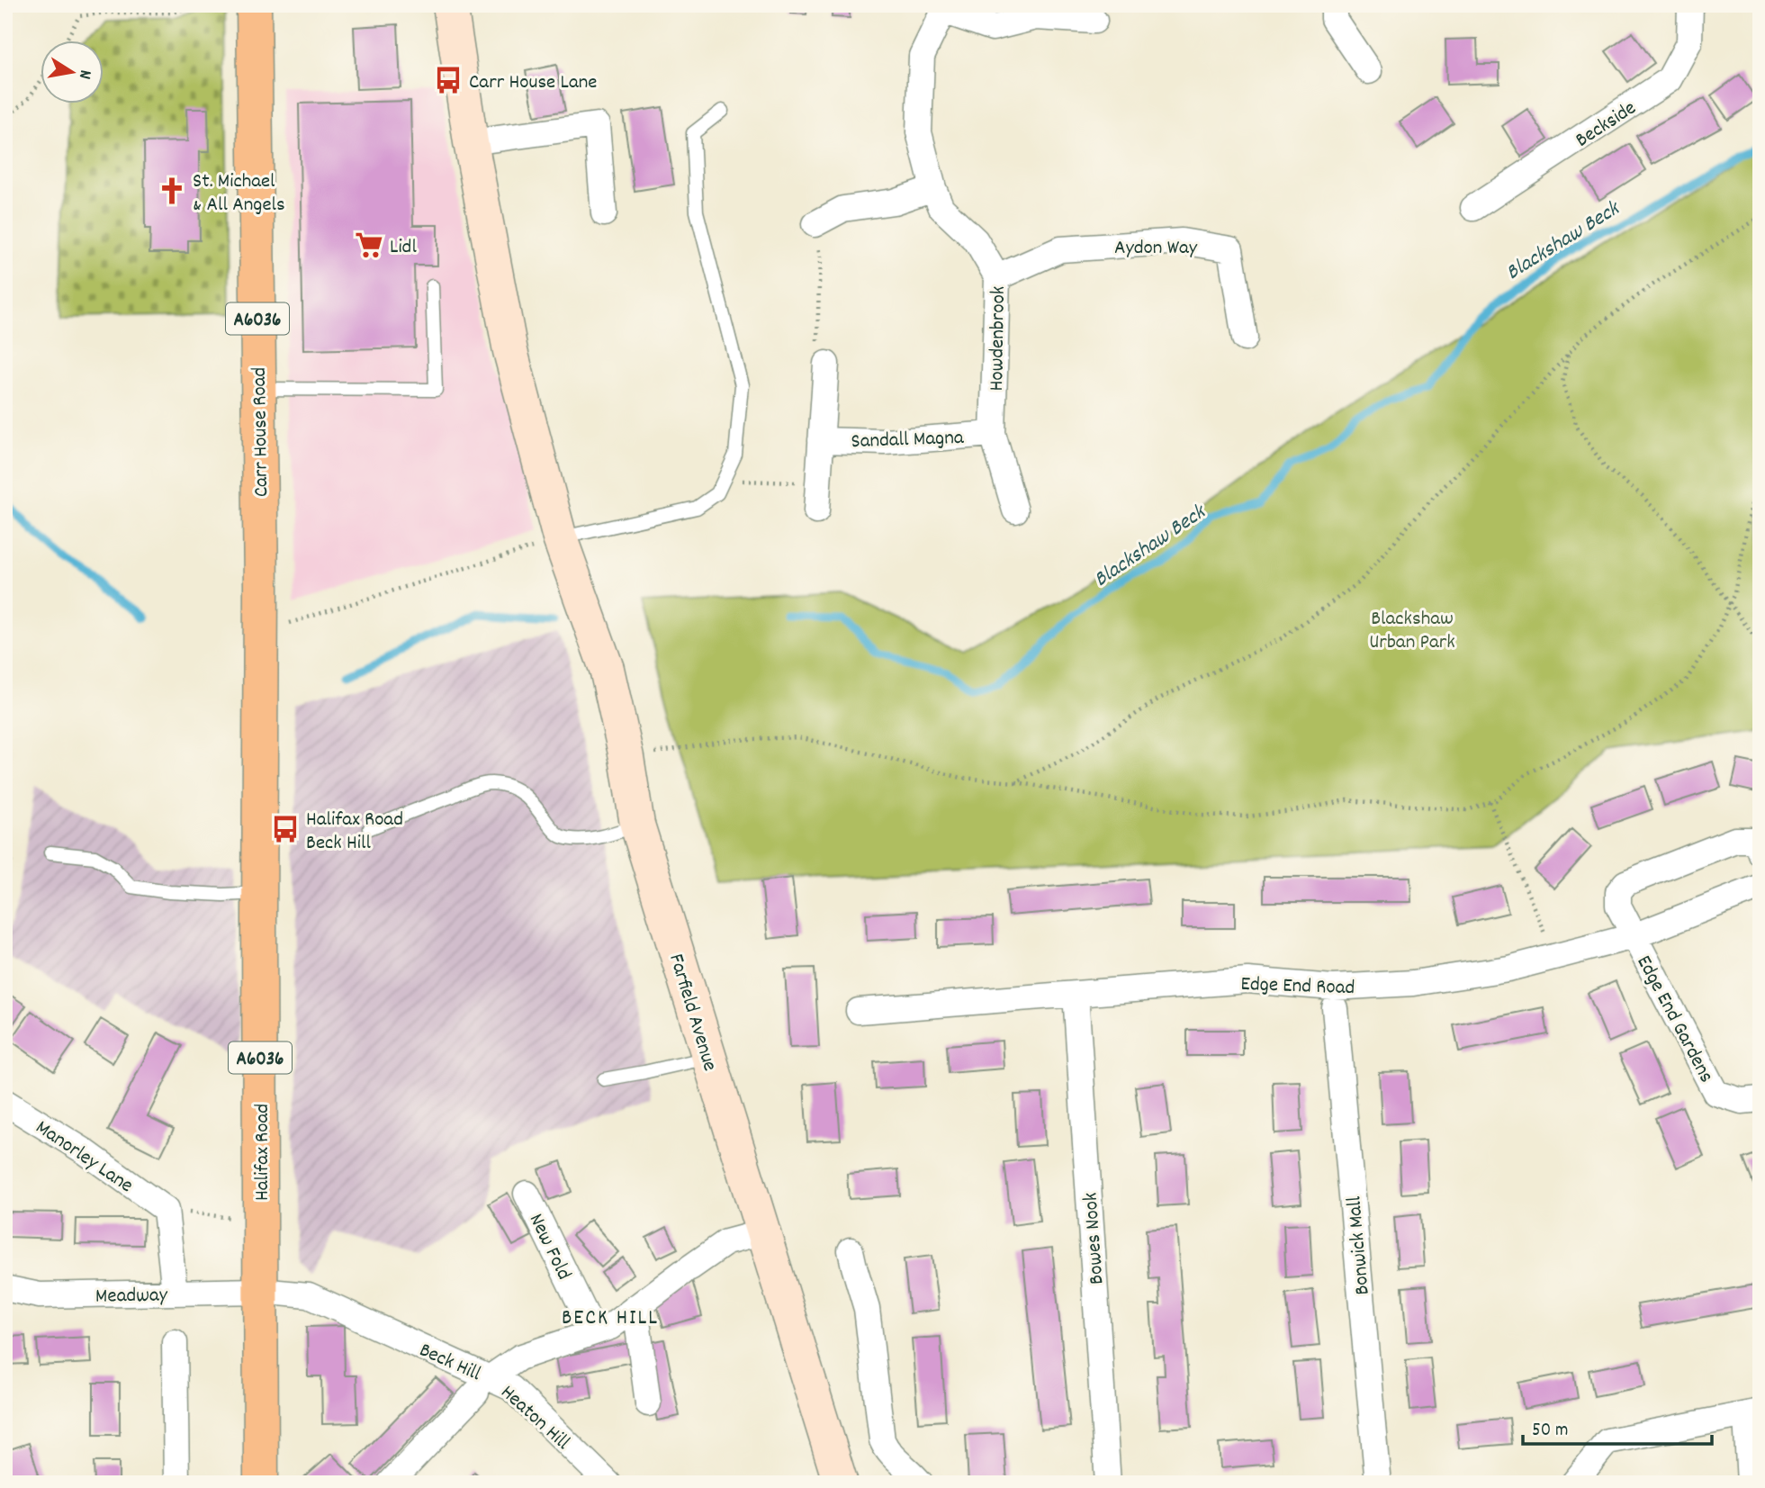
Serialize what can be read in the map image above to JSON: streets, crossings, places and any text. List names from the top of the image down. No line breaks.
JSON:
{"streets":{"highway":["A6036","Carr House Road","Halifax Road"],"street":["Beckside","Aydon Way","Howdenbrook","Sandall Magna","Edge End Road","Farfield Avenue","Edge End Gardens","Manorley Lane","Bowes Nook","New Fold","Bonwick Mall","Meadway","Beck Hill","Heaton Hill"]},"crossings":[["Aydon Way","Howdenbrook"],["Howdenbrook","Sandall Magna"],["Carr House Road","Halifax Road"],["Edge End Road","Edge End Gardens"],["Edge End Road","Bowes Nook"],["Farfield Avenue","Beck Hill"],["Halifax Road","Meadway"],["Halifax Road","Beck Hill"],["New Fold","Beck Hill"],["Meadway","Beck Hill"],["Beck Hill","Heaton Hill"]],"districts":["BECK HILL"],"water":["Blackshaw Beck"],"parks":["Blackshaw Urban Park"],"places":{"bus stop":["Carr House Lane","Halifax Road Beck Hill"],"church":["St. Michael & All Angels"],"supermarket":["Lidl"]},"scale_bar":"50 m","north":"right"}
